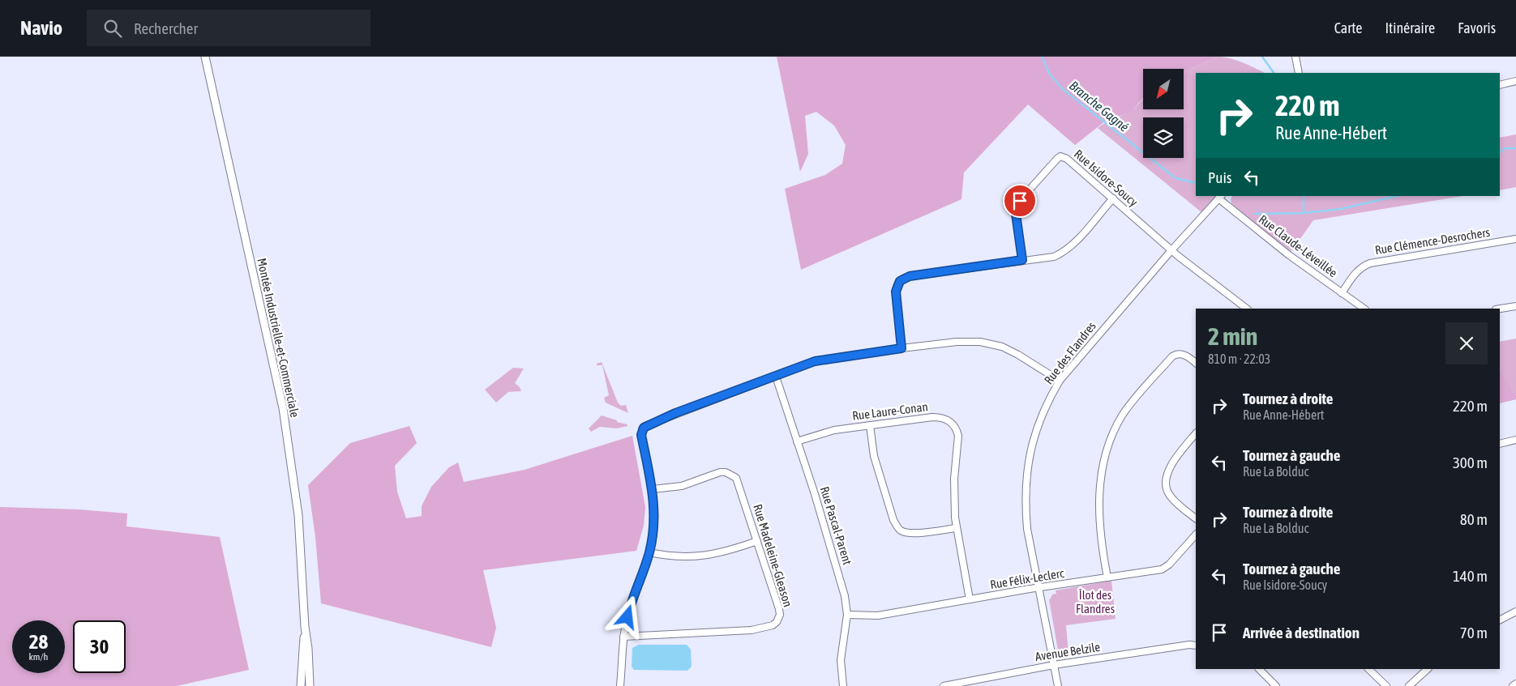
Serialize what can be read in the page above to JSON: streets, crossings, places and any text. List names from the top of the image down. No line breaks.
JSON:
{"streets":{"main road":["Montée Industrielle-et-Commerciale"],"street":["Rue Isidore-Soucy","Rue Clémence-Desrochers","Rue Claude-Léveillée","Rue des Flandres","Rue Laure-Conan","Rue Pascal-Parent","Rue Madeleine-Gleason","Rue Félix-Leclerc","Avenue Belzile"]},"crossings":[["Rue Isidore-Soucy","Rue des Flandres"],["Rue Clémence-Desrochers","Rue Claude-Léveillée"],["Rue Claude-Léveillée","Rue des Flandres"],["Rue des Flandres","Rue Félix-Leclerc"],["Rue des Flandres","Avenue Belzile"],["Rue Laure-Conan","Rue Pascal-Parent"],["Rue Laure-Conan","Rue Félix-Leclerc"],["Rue Pascal-Parent","Rue Félix-Leclerc"]],"water":["Branche Gagné"],"parks":["Îlot des Flandres"],"north":"bottom left","page":{"header":"Navio","search":"Rechercher","nav":["Carte","Itinéraire","Favoris"],"turn":["220 m","Rue Anne-Hébert"],"then":"Puis","heading":["2 min","810 m · 22:03"],"list":[{"name":"Tournez à droite","note":"Rue Anne-Hébert","value":"220 m"},{"name":"Tournez à gauche","note":"Rue La Bolduc","value":"300 m"},{"name":"Tournez à droite","note":"Rue La Bolduc","value":"80 m"},{"name":"Tournez à gauche","note":"Rue Isidore-Soucy","value":"140 m"},{"name":"Arrivée à destination","value":"70 m"}],"speed":"28 km/h","limit":"30"}}
